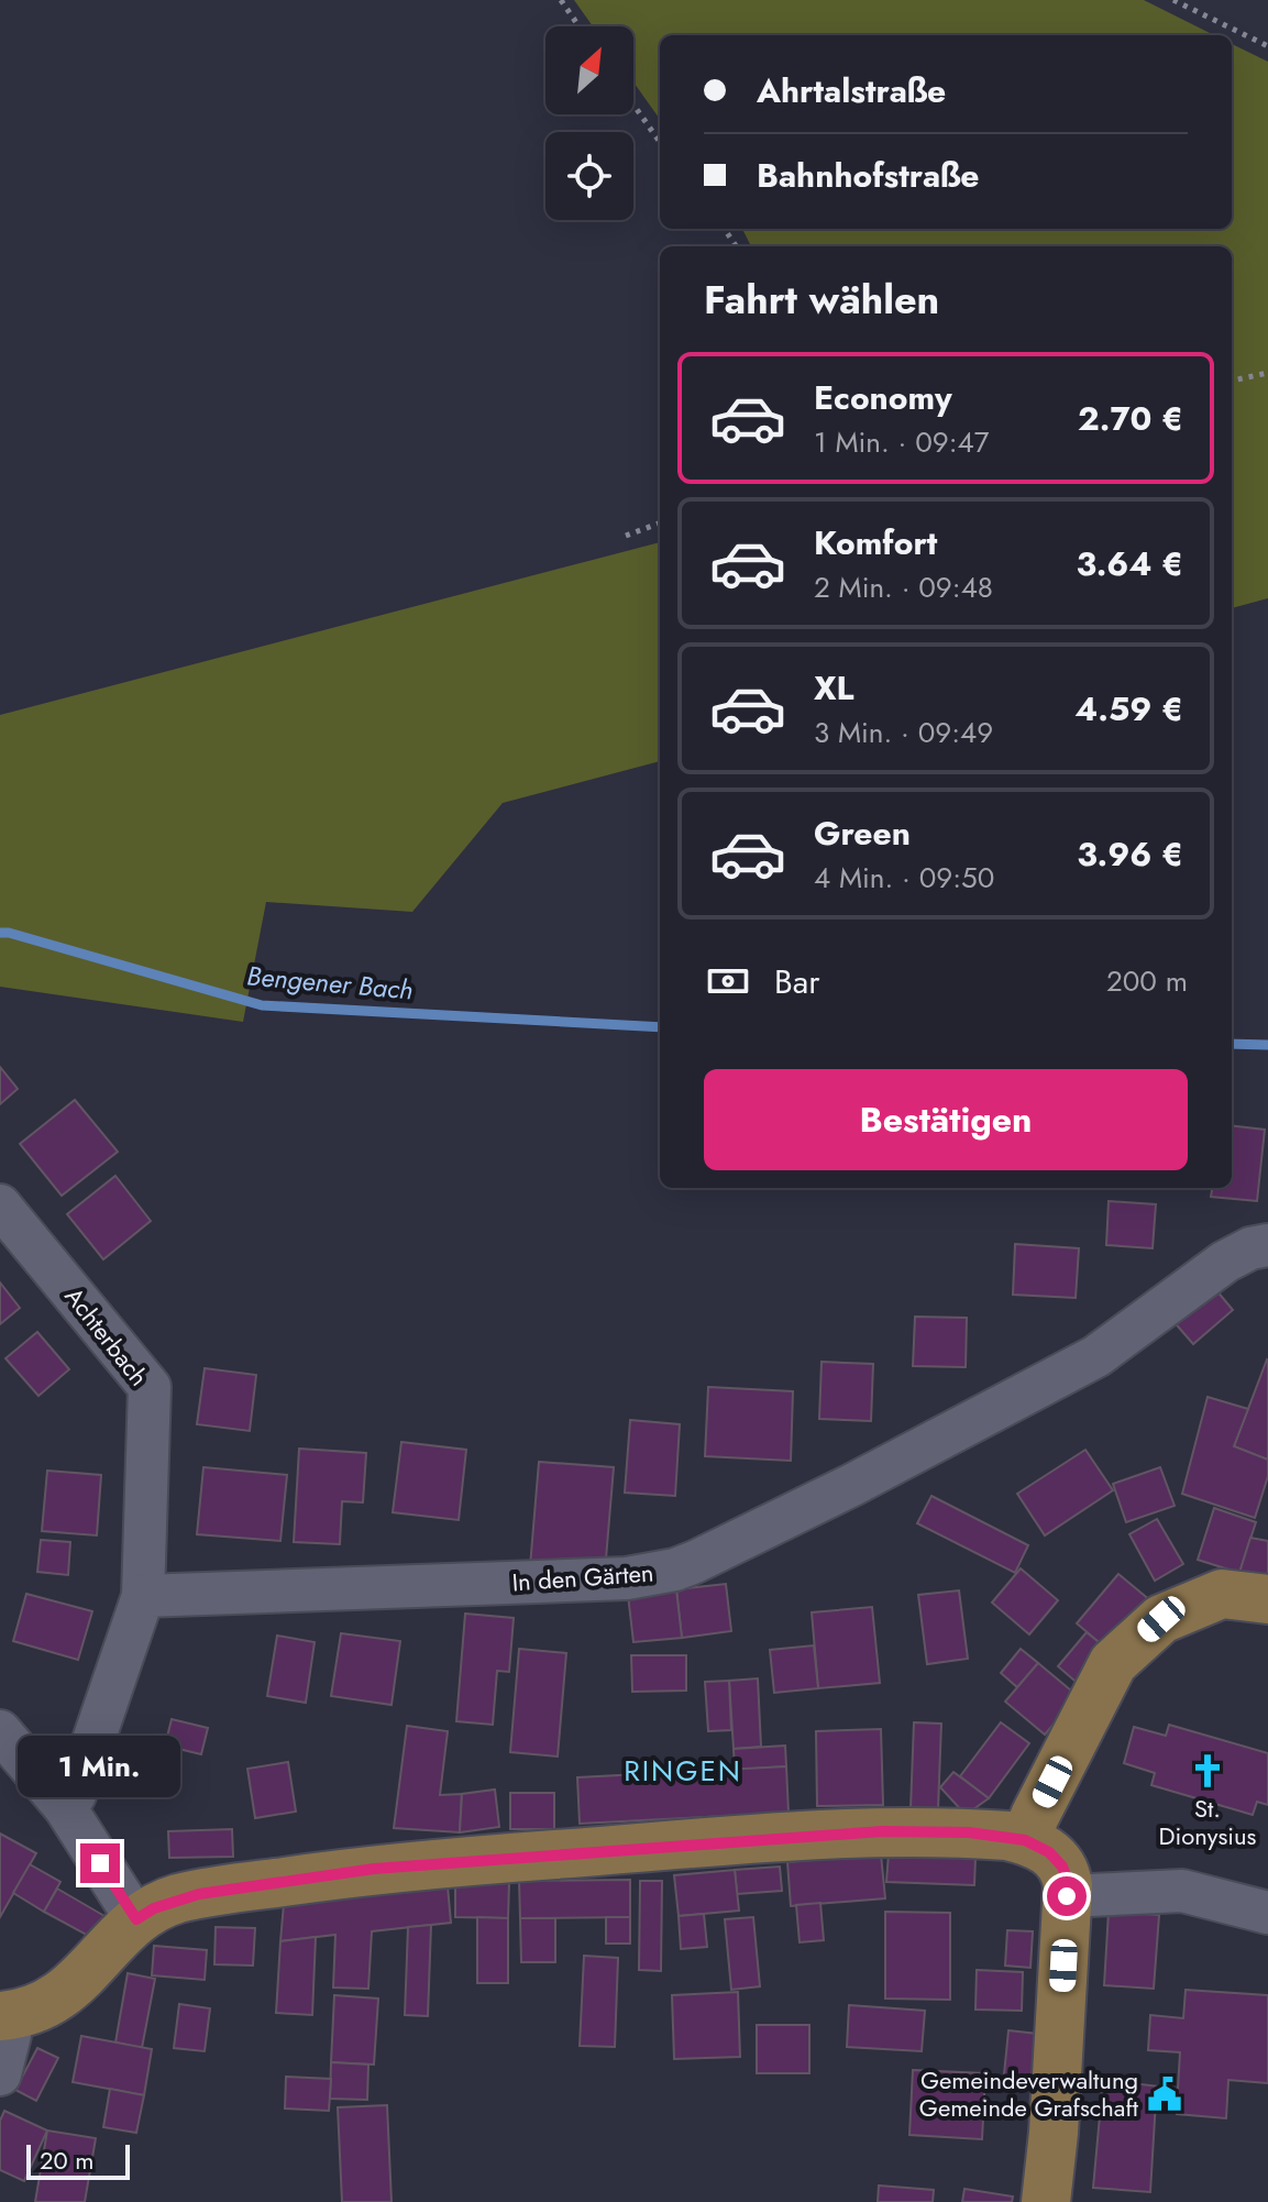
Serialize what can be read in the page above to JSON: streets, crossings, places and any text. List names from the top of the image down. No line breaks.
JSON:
{"streets":{"street":["Achterbach","In den Gärten"]},"crossings":[["Achterbach","In den Gärten"]],"districts":["RINGEN"],"water":["Bengener Bach"],"places":{"church":["St. Dionysius"],"public building":["Gemeindeverwaltung Gemeinde Grafschaft"]},"scale_bar":"20 m","north":"top right","page":{"banner":["Ahrtalstraße","Bahnhofstraße"],"heading":"Fahrt wählen","list":[{"name":"Economy","note":"1 Min. · 09:47","value":"2.70 €"},{"name":"Komfort","note":"2 Min. · 09:48","value":"3.64 €"},{"name":"XL","note":"3 Min. · 09:49","value":"4.59 €"},{"name":"Green","note":"4 Min. · 09:50","value":"3.96 €"}],"pay":["Bar","200 m"],"buttons":"Bestätigen","bubble":"1 Min.","scale":"20 m"}}
